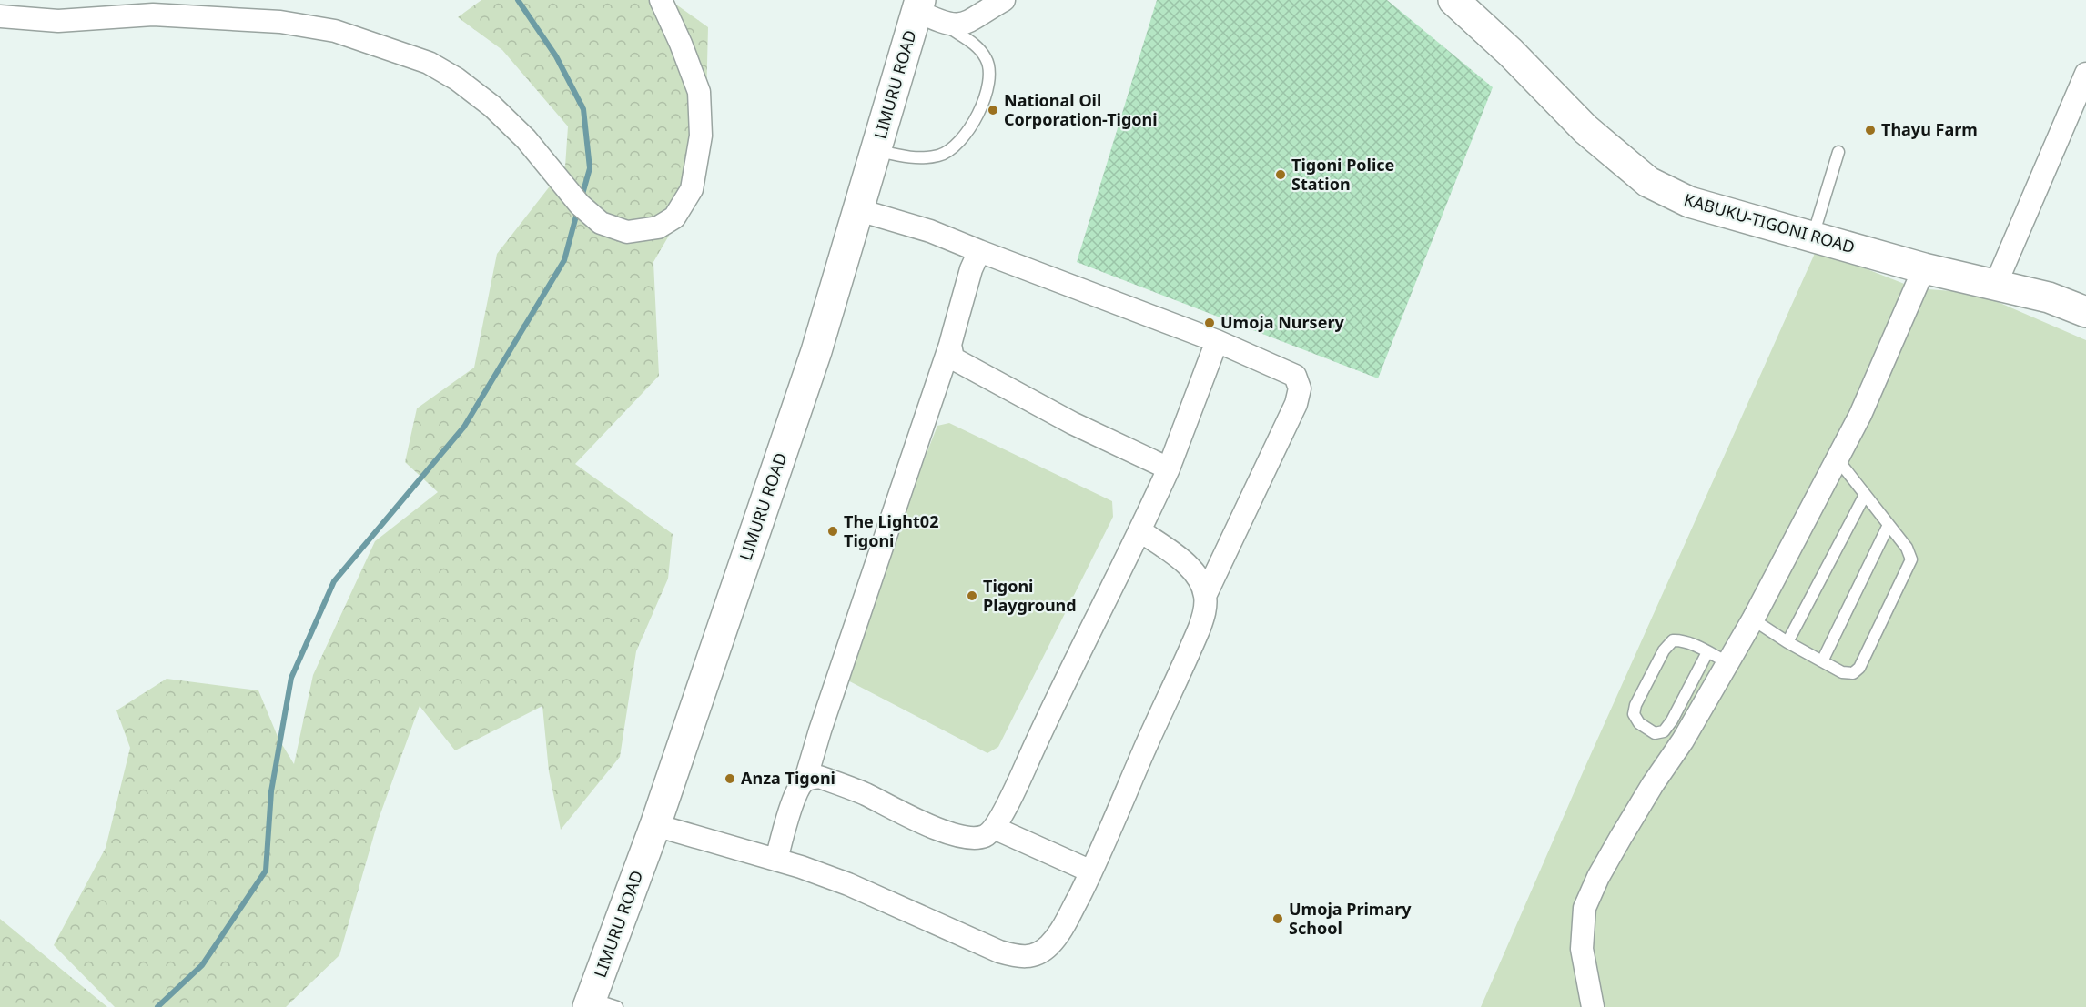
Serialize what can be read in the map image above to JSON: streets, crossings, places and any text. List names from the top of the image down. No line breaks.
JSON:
{"streets":{"main road":["LIMURU ROAD","KABUKU-TIGONI ROAD"]},"places":["National Oil Corporation-Tigoni","Thayu Farm","Tigoni Police Station","Umoja Nursery","The Light02 Tigoni","Tigoni Playground","Anza Tigoni","Umoja Primary School"]}
